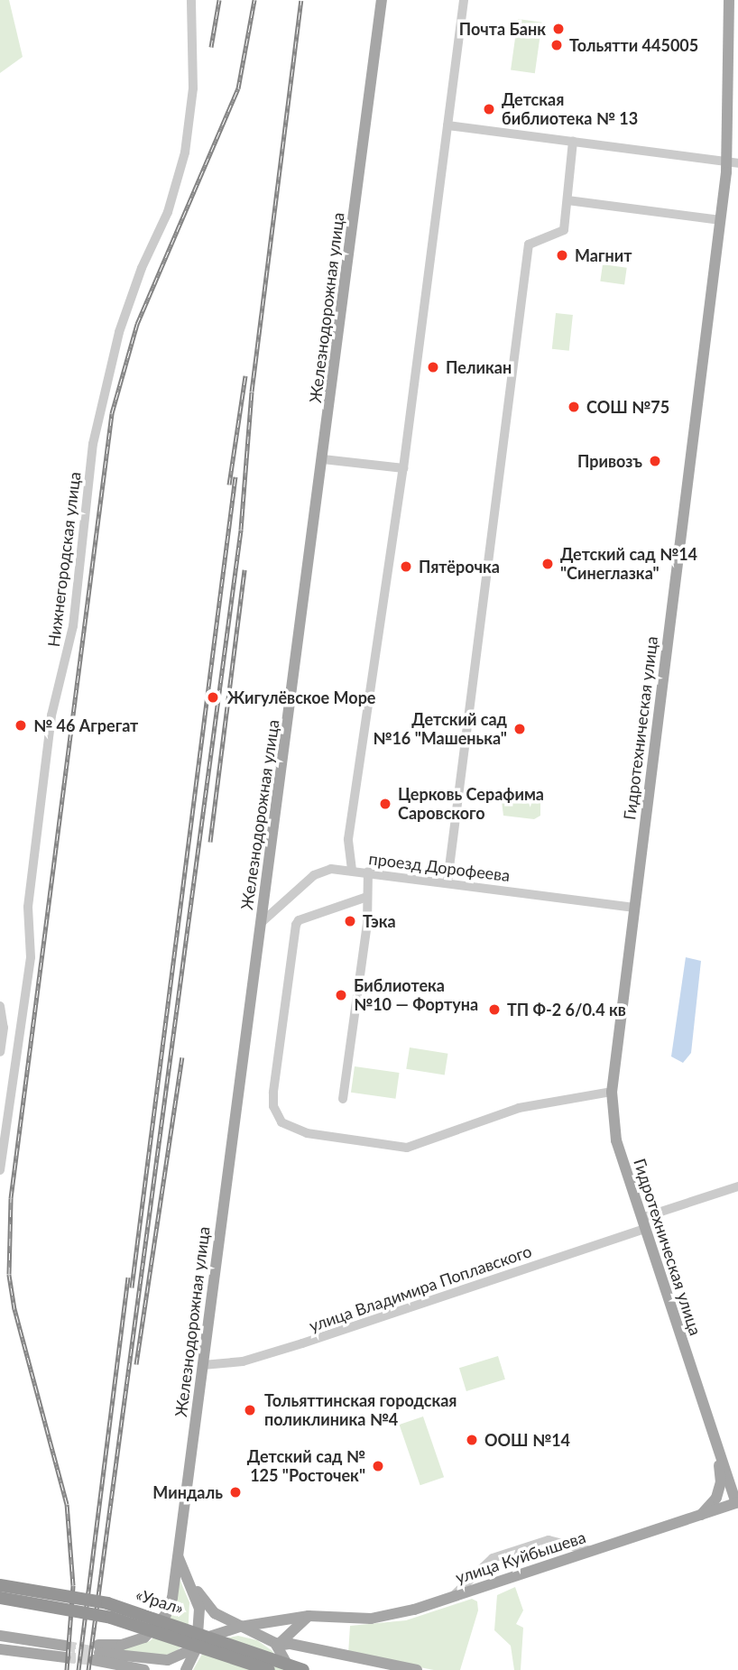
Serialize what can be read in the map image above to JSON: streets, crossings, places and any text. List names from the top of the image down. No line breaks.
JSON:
{"streets":{"highway":["«Урал»"],"main road":["Железнодорожная улица","Гидротехническая улица","улица Куйбышева"],"street":["Нижнегородская улица","проезд Дорофеева","улица Владимира Поплавского"]},"crossings":[["Железнодорожная улица","проезд Дорофеева"],["Железнодорожная улица","улица Владимира Поплавского"],["Гидротехническая улица","проезд Дорофеева"],["Гидротехническая улица","улица Владимира Поплавского"]],"places":["Почта Банк","Тольятти 445005","Детская библиотека № 13","Магнит","Пеликан","СОШ №75","Привозъ","Детский сад №14 \"Синеглазка\"","Пятёрочка","Жигулёвское Море","№ 46 Агрегат","Детский сад №16 \"Машенька\"","Церковь Серафима Саровского","Тэка","Библиотека №10 — Фортуна","ТП Ф-2 6/0.4 кв","Тольяттинская городская поликлиника №4","ООШ №14","Детский сад № 125 \"Росточек\"","Миндаль"]}
